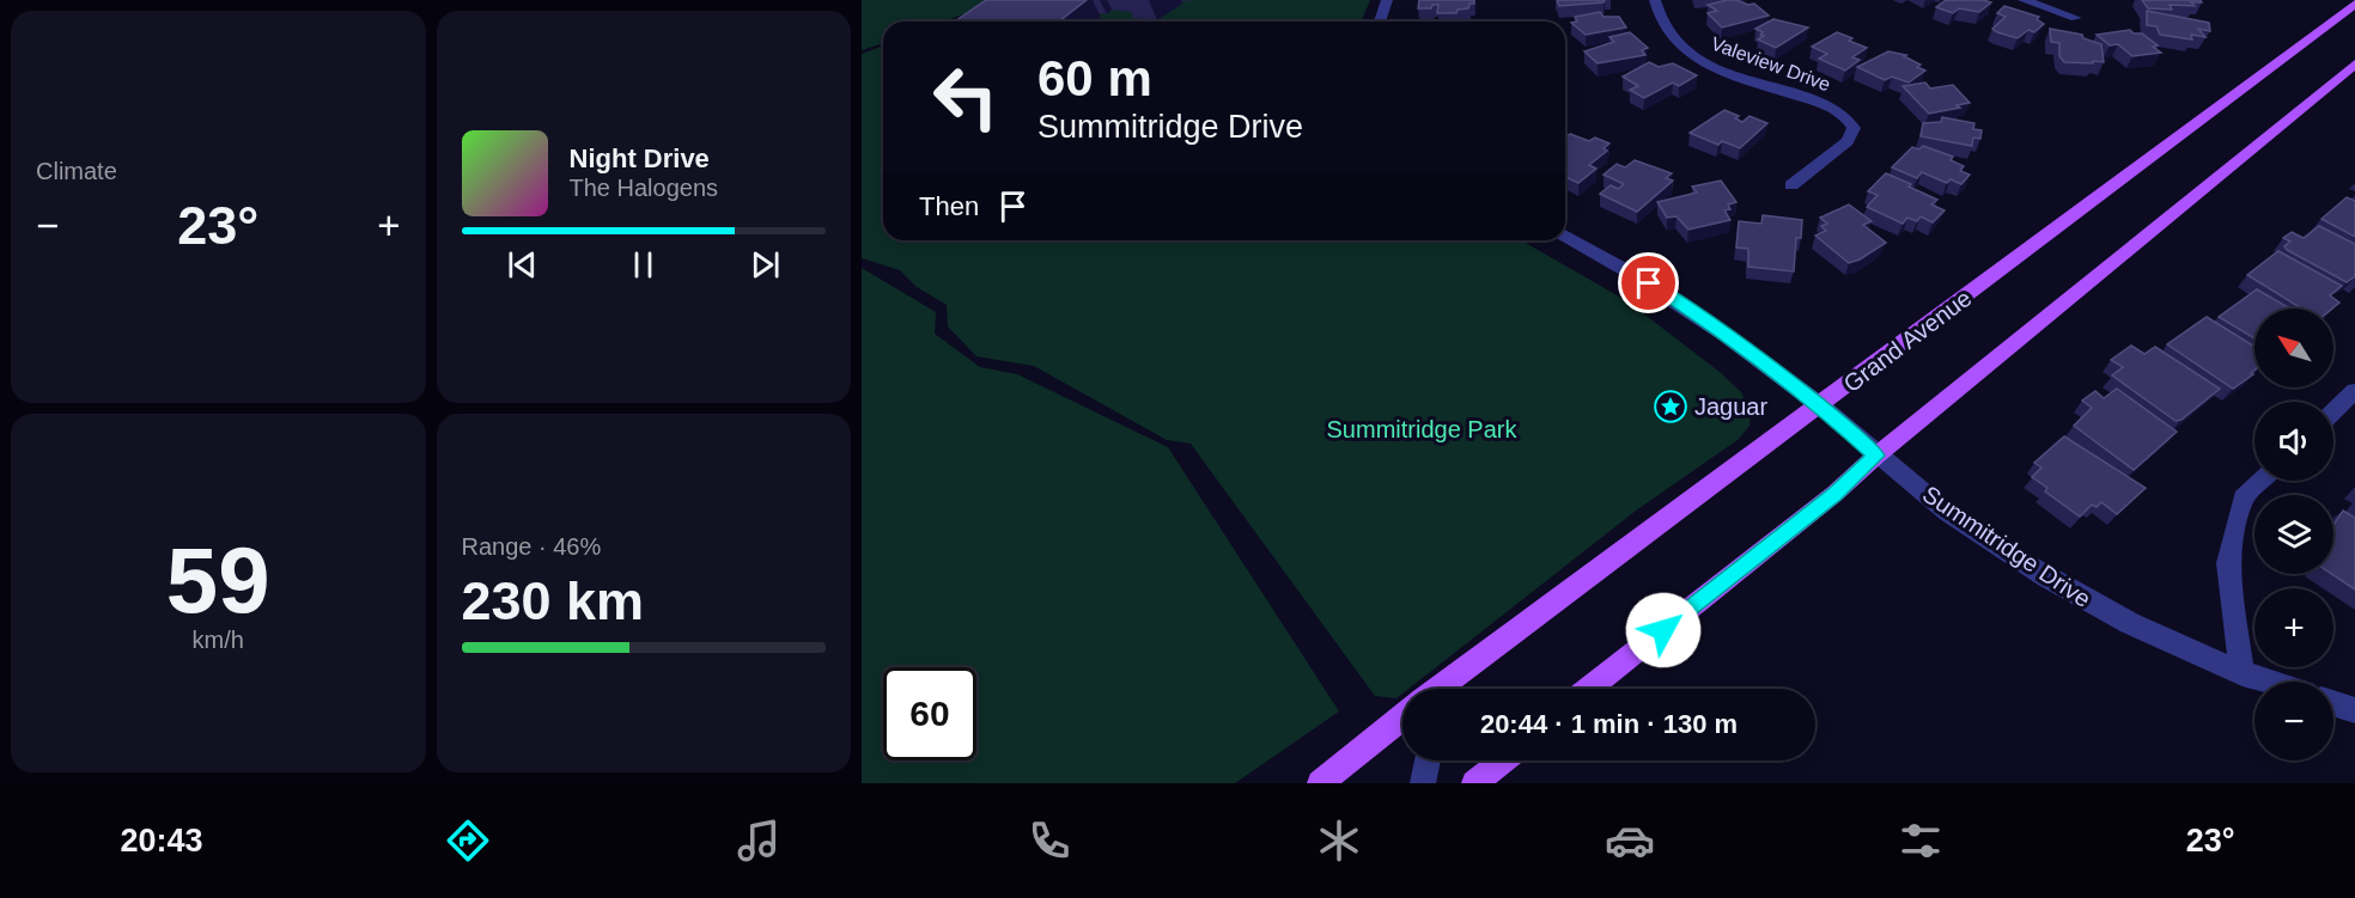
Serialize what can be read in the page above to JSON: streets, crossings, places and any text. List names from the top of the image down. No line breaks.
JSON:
{"streets":{"main road":["Grand Avenue"],"street":["Valeview Drive","Summitridge Drive"]},"crossings":[["Grand Avenue","Summitridge Drive"]],"parks":["Summitridge Park"],"places":{"place":["Jaguar"]},"north":"top left","page":{"tile":["Climate",["59","km/h"],["Range · 46%","230 km"]],"turn":["60 m","Summitridge Drive"],"song":["Night Drive","The Halogens"],"then":"Then","heat":["−","23°","+"],"map_buttons":["+","−"],"limit":"60","trip":"20:44 · 1 min · 130 m","tabs":["20:43","23°"]}}
